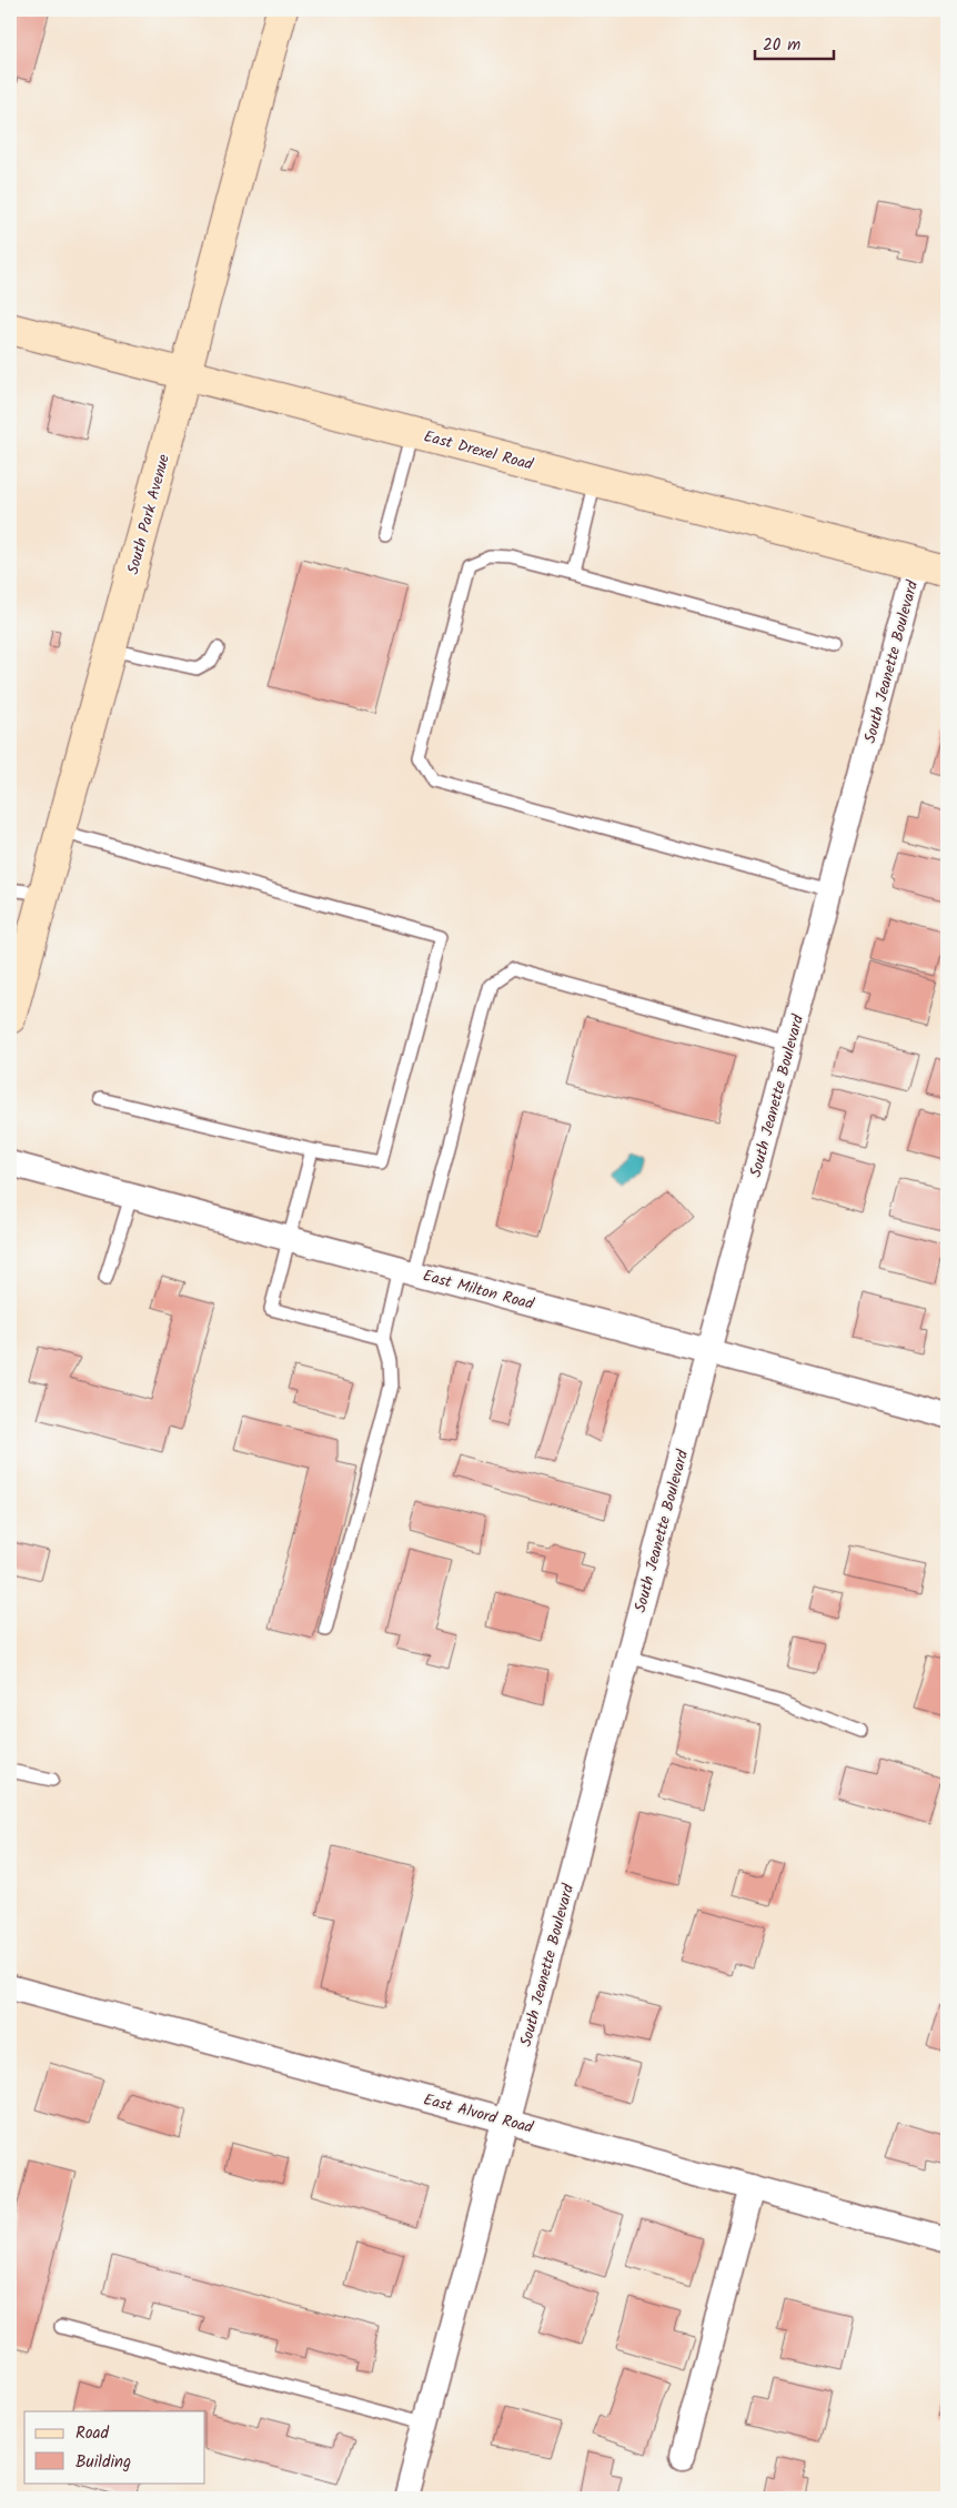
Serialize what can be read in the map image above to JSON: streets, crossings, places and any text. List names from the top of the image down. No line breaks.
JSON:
{"streets":{"main road":["East Drexel Road","South Park Avenue"],"street":["South Jeanette Boulevard","East Milton Road","East Alvord Road"]},"crossings":[["East Drexel Road","South Park Avenue"],["East Drexel Road","South Jeanette Boulevard"],["South Jeanette Boulevard","East Milton Road"],["South Jeanette Boulevard","East Alvord Road"]],"legend":["Road","Building"],"scale_bar":"20 m"}
